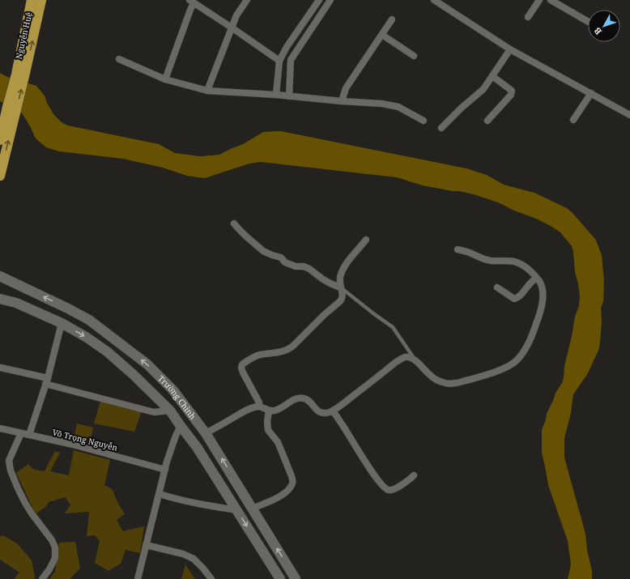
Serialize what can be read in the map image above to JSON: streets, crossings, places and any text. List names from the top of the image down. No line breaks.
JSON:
{"streets":{"highway":["Nguyễn Huệ"],"street":["Trường Chinh","Võ Trọng Nguyễn"]},"north":"bottom left"}
